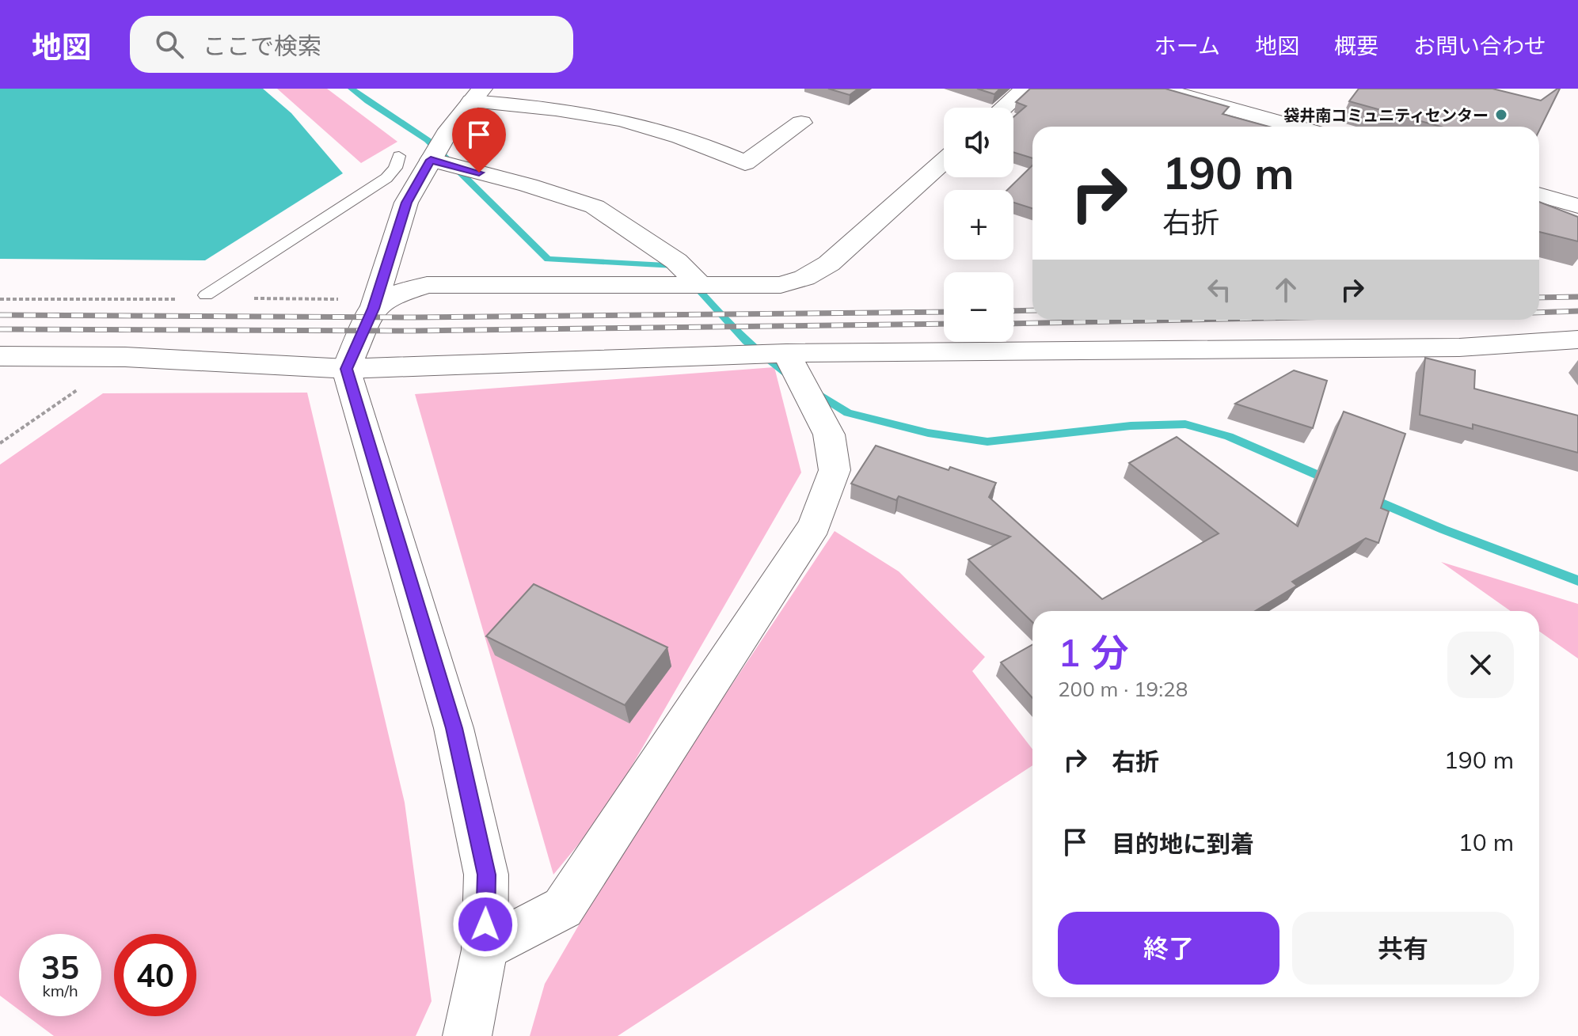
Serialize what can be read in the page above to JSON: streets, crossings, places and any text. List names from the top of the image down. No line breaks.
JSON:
{"places":["袋井南コミュニティセンター"],"page":{"header":"地図","search":"ここで検索","nav":["ホーム","地図","概要","お問い合わせ"],"map_buttons":["+","−"],"turn":["190 m","右折"],"heading":["1 分","200 m · 19:28"],"list":[{"name":"右折","value":"190 m"},{"name":"目的地に到着","value":"10 m"}],"buttons":["終了","共有"],"speed":"35 km/h","limit":"40"}}
